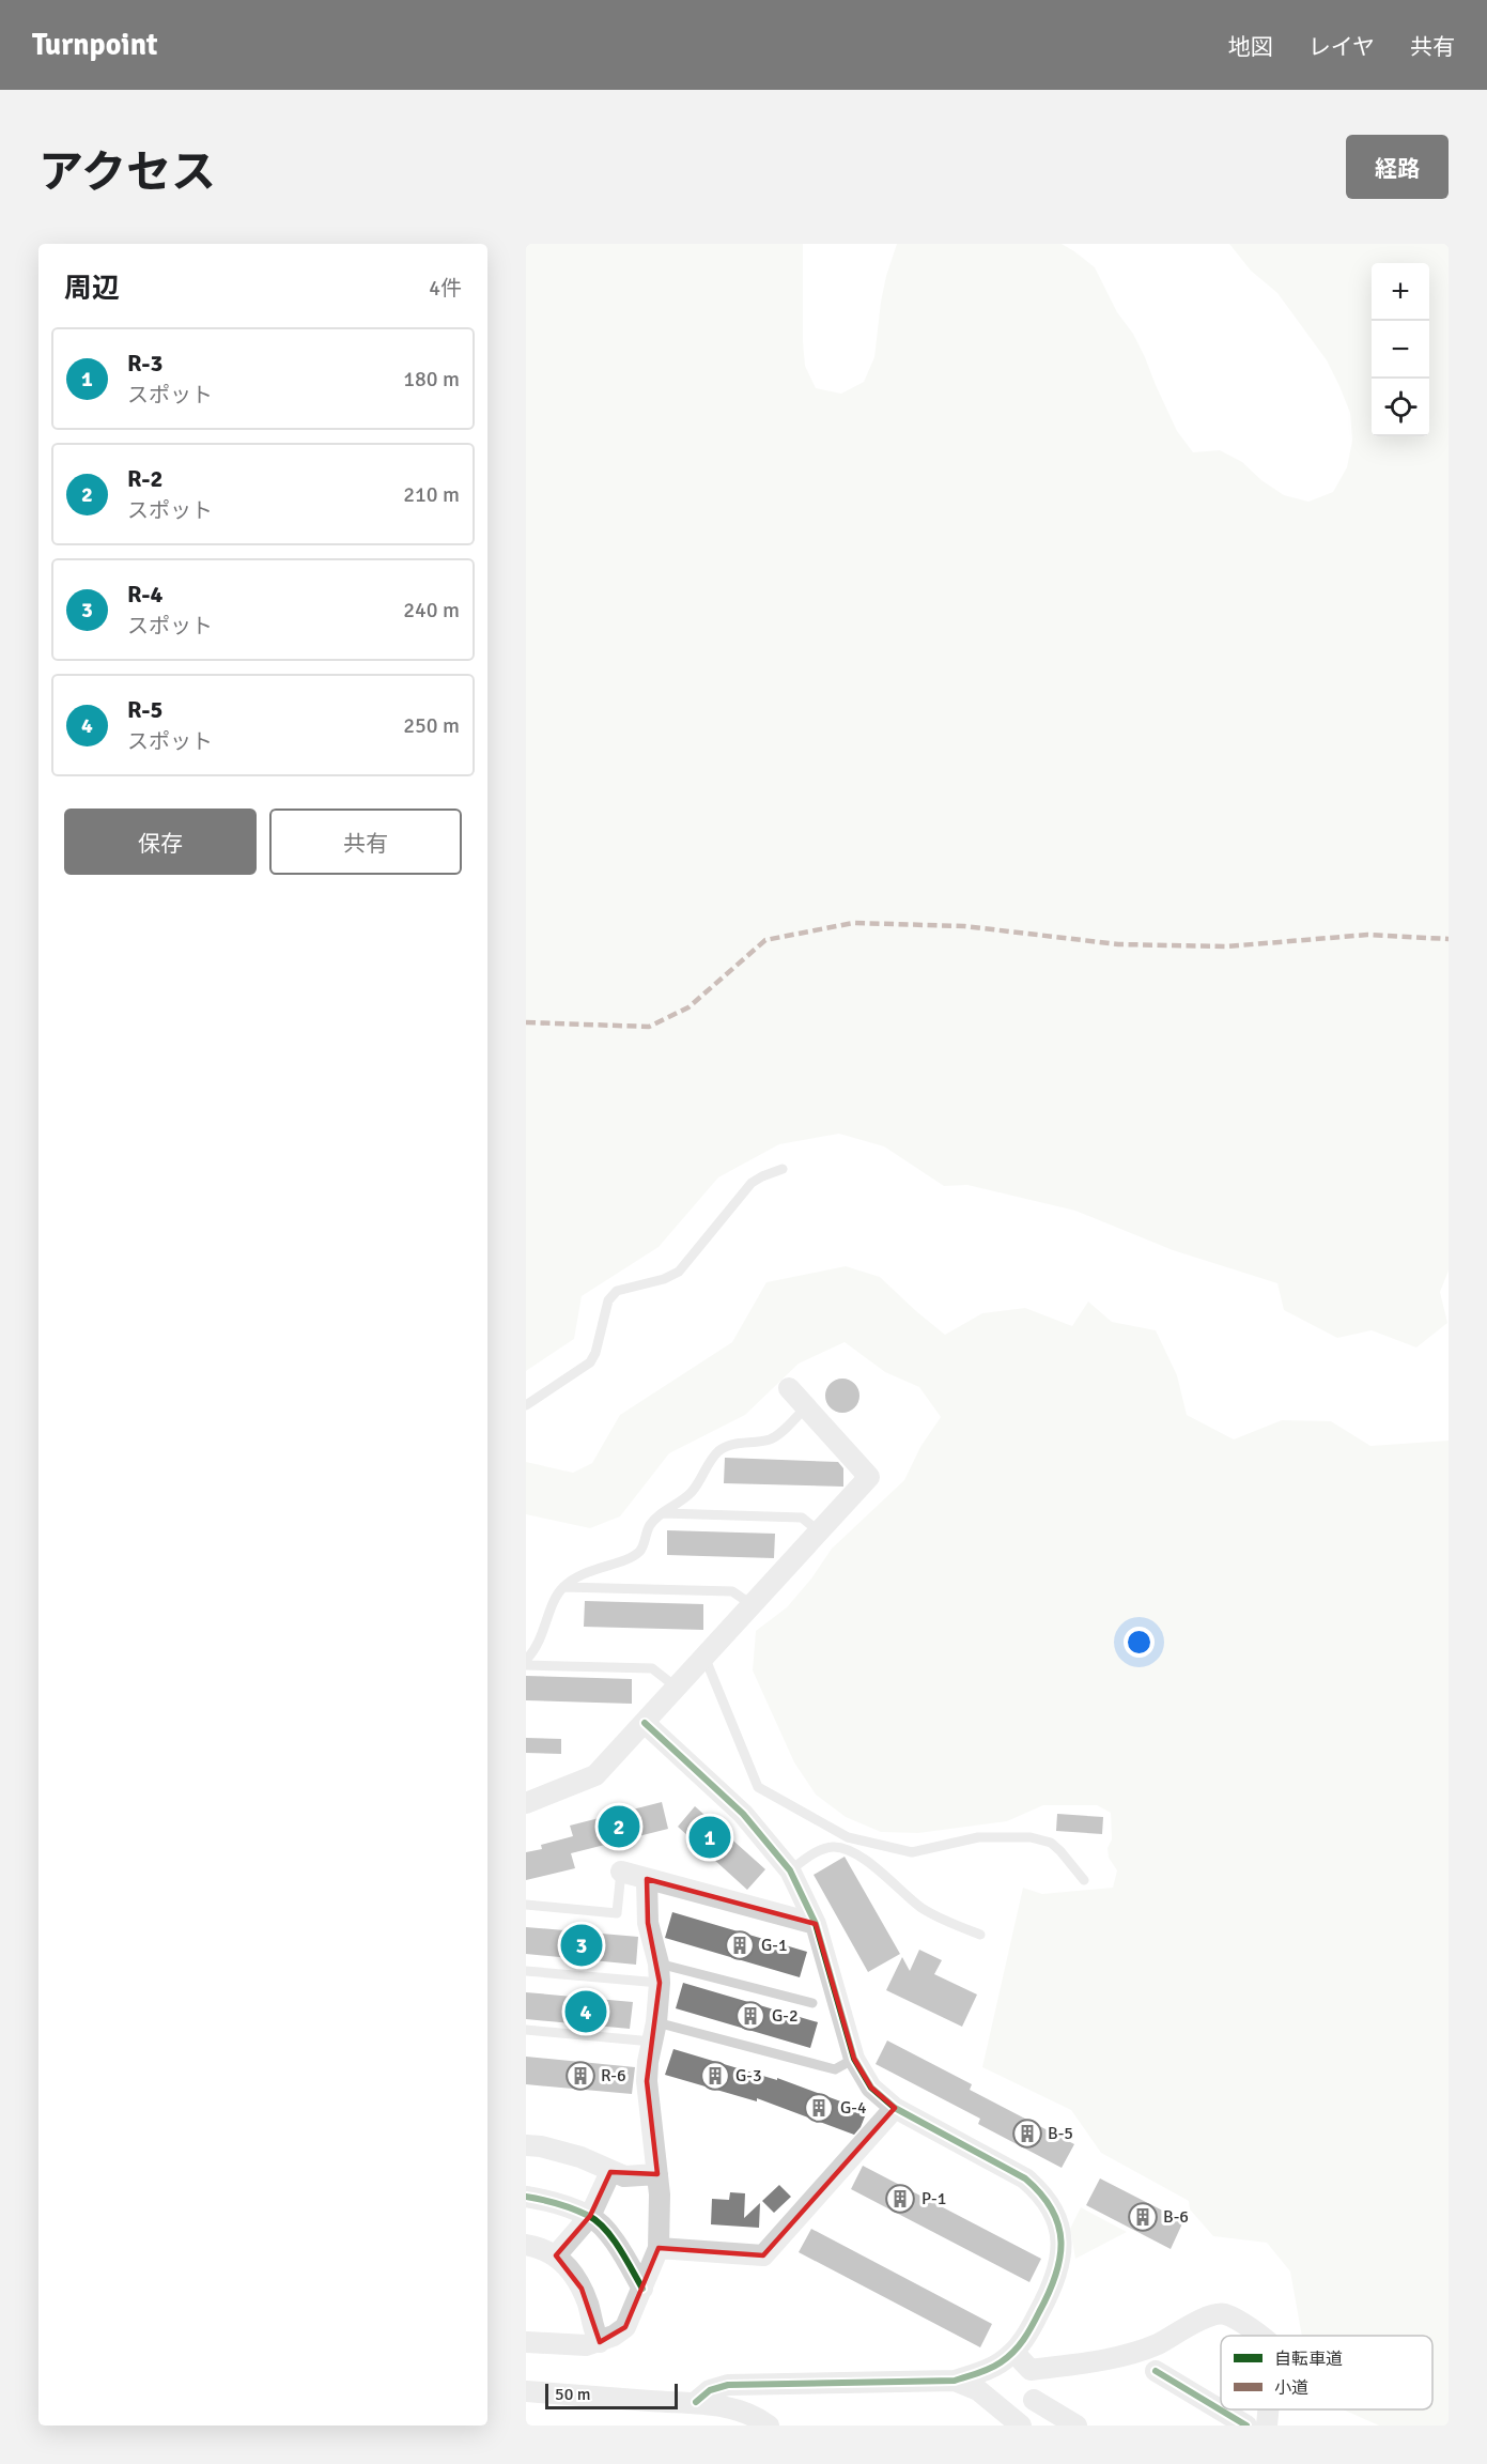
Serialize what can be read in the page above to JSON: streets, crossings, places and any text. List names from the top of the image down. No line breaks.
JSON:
{"places":{"building":["G-1","G-2","R-6","G-3","G-4","B-5","P-1","B-6"]},"legend":["自転車道","小道"],"scale_bar":"50 m","page":{"header":"Turnpoint","nav":["地図","レイヤ","共有"],"title":"アクセス","buttons":["経路",["保存","共有"]],"heading":["周辺","4件"],"map_buttons":["+","−"],"list":[{"mark":"1","name":"R-3","note":"スポット","value":"180 m"},{"mark":"2","name":"R-2","note":"スポット","value":"210 m"},{"mark":"3","name":"R-4","note":"スポット","value":"240 m"},{"mark":"4","name":"R-5","note":"スポット","value":"250 m"}],"pins":["2","1","3","4"],"scale":"50 m"}}
